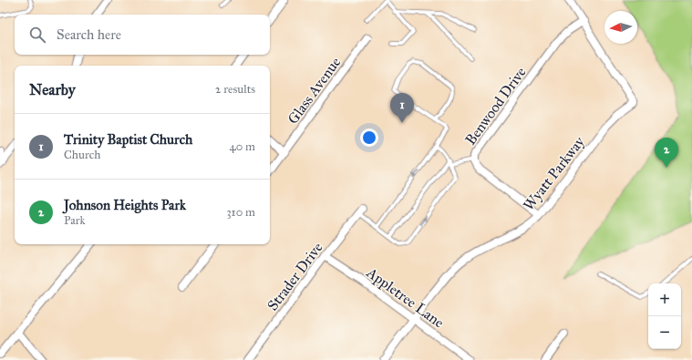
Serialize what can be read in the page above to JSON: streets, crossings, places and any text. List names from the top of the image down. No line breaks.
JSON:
{"streets":{"street":["Glass Avenue","Benwood Drive","Wyatt Parkway","Strader Drive","Appletree Lane"]},"crossings":[["Benwood Drive","Wyatt Parkway"],["Wyatt Parkway","Appletree Lane"],["Strader Drive","Appletree Lane"]],"north":"left","page":{"search":"Search here","heading":["Nearby","2 results"],"pins":["1","2"],"list":[{"mark":"1","name":"Trinity Baptist Church","note":"Church","value":"40 m"},{"mark":"2","name":"Johnson Heights Park","note":"Park","value":"310 m"}],"map_buttons":["+","−"]}}
